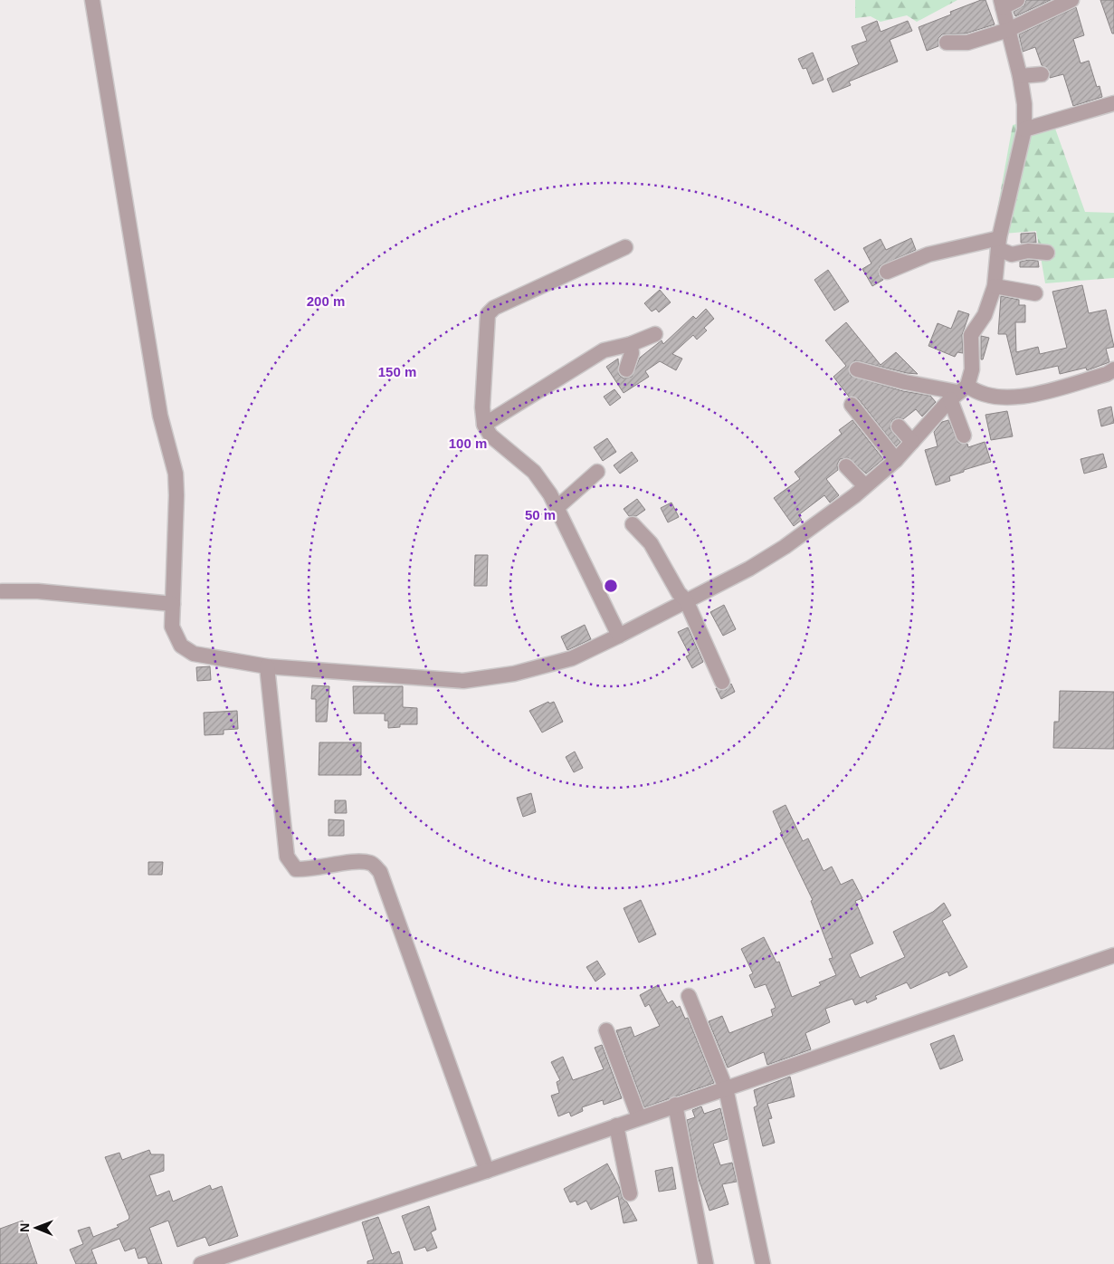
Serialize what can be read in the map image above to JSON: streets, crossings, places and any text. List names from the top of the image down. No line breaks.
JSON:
{"north":"left","rings":["200 m","150 m","100 m","50 m"]}
